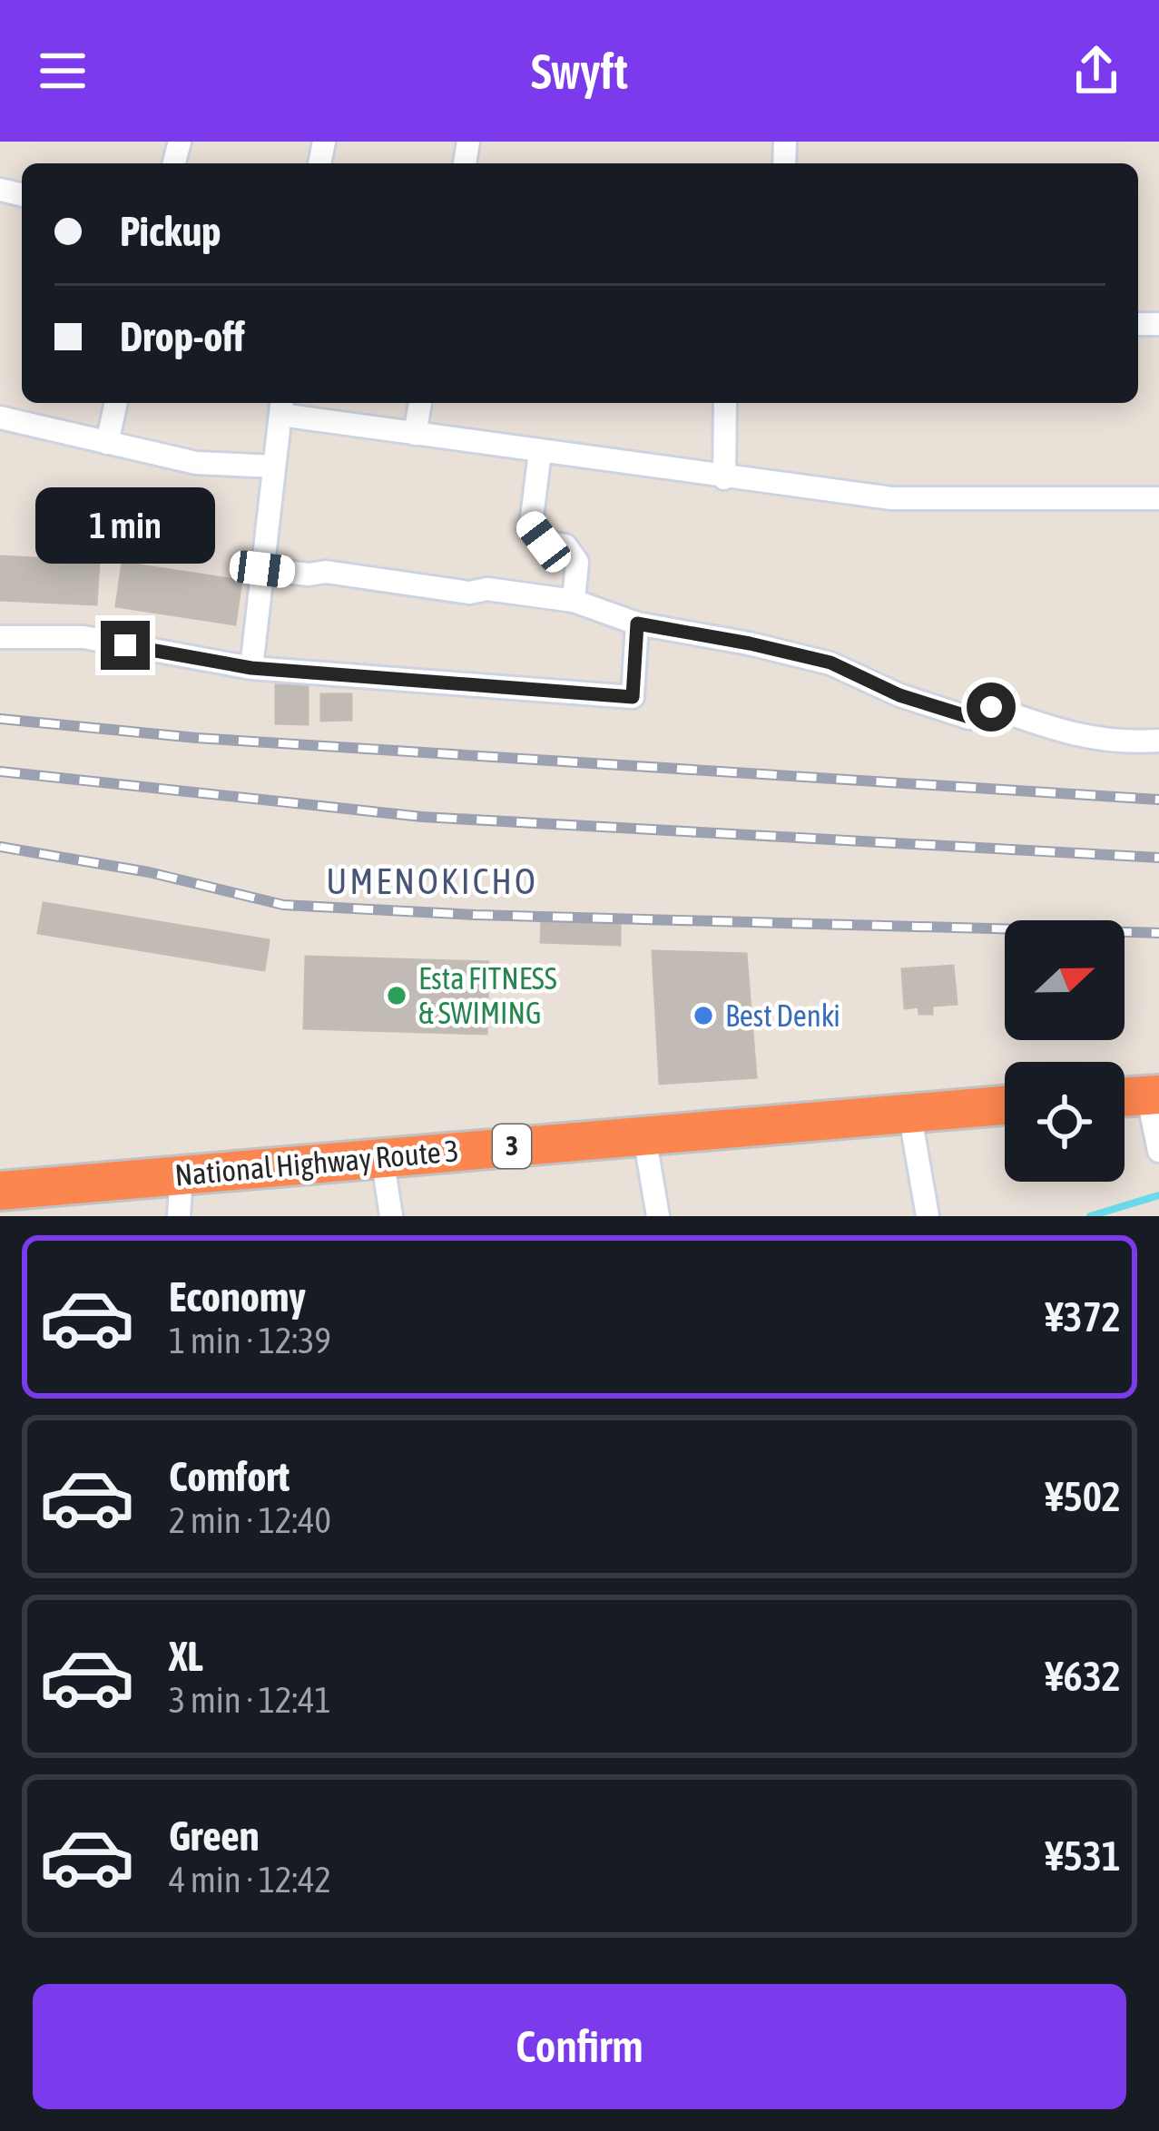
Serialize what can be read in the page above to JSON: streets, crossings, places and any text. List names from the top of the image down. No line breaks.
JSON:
{"streets":{"highway":["3","National Highway Route 3"]},"districts":["UMENOKICHO"],"places":["Esta FITNESS & SWIMING","Best Denki"],"north":"right","page":{"header":"Swyft","banner":["Pickup","Drop-off"],"bubble":"1 min","list":[{"name":"Economy","note":"1 min · 12:39","value":"¥372"},{"name":"Comfort","note":"2 min · 12:40","value":"¥502"},{"name":"XL","note":"3 min · 12:41","value":"¥632"},{"name":"Green","note":"4 min · 12:42","value":"¥531"}],"buttons":"Confirm"}}
